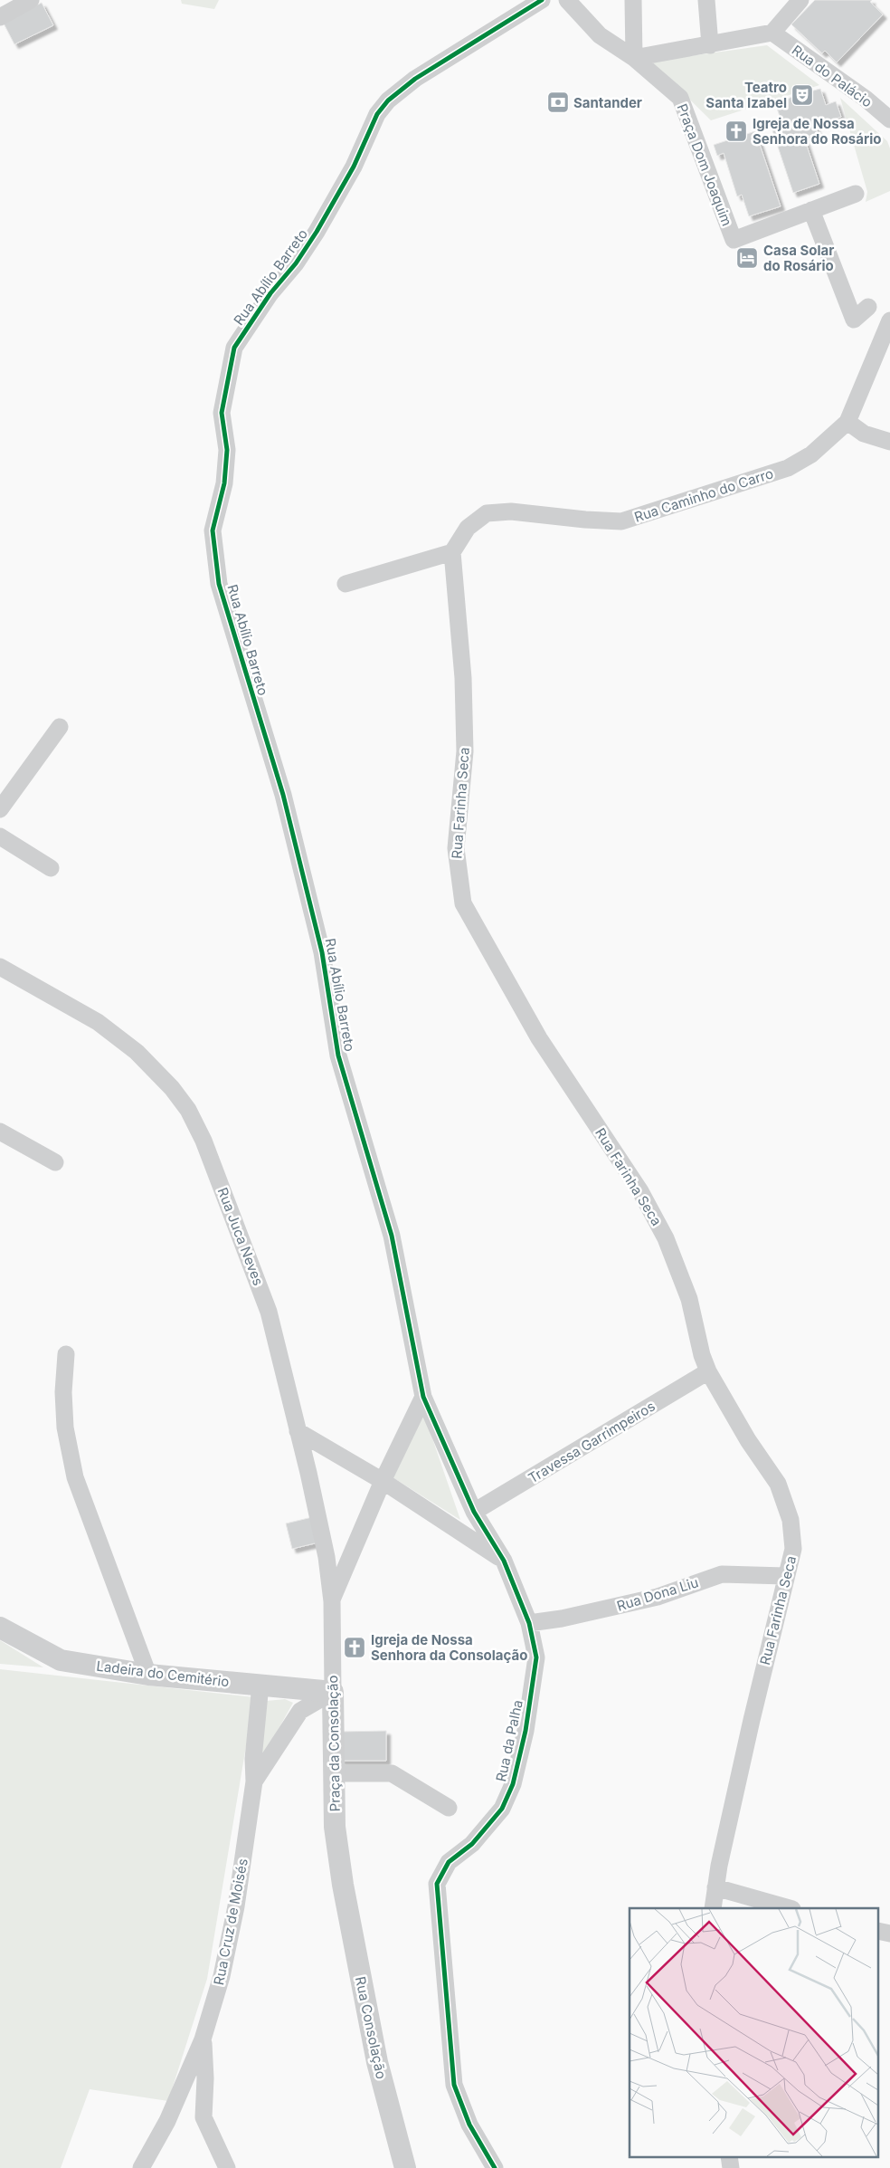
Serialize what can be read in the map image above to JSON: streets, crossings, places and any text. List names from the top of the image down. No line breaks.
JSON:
{"streets":{"street":["Rua do Palácio","Praça Dom Joaquim","Rua Abílio Barreto","Rua Caminho do Carro","Rua Farinha Seca","Rua Juca Neves","Travessa Garrimpeiros","Rua Dona Liu","Ladeira do Cemitério","Rua da Palha","Praça da Consolação","Rua Cruz de Moisés","Rua Consolação"]},"crossings":[["Rua Abílio Barreto","Travessa Garrimpeiros"],["Rua Abílio Barreto","Rua da Palha"],["Rua Caminho do Carro","Rua Farinha Seca"],["Rua Farinha Seca","Travessa Garrimpeiros"],["Rua Farinha Seca","Rua Dona Liu"],["Rua Juca Neves","Praça da Consolação"],["Travessa Garrimpeiros","Rua da Palha"],["Rua Dona Liu","Rua da Palha"],["Ladeira do Cemitério","Praça da Consolação"],["Ladeira do Cemitério","Rua Cruz de Moisés"],["Praça da Consolação","Rua Cruz de Moisés"],["Praça da Consolação","Rua Consolação"]],"places":{"theatre":["Teatro Santa Izabel"],"bank":["Santander"],"church":["Igreja de Nossa Senhora do Rosário","Igreja de Nossa Senhora da Consolação"],"hotel":["Casa Solar do Rosário"]}}
